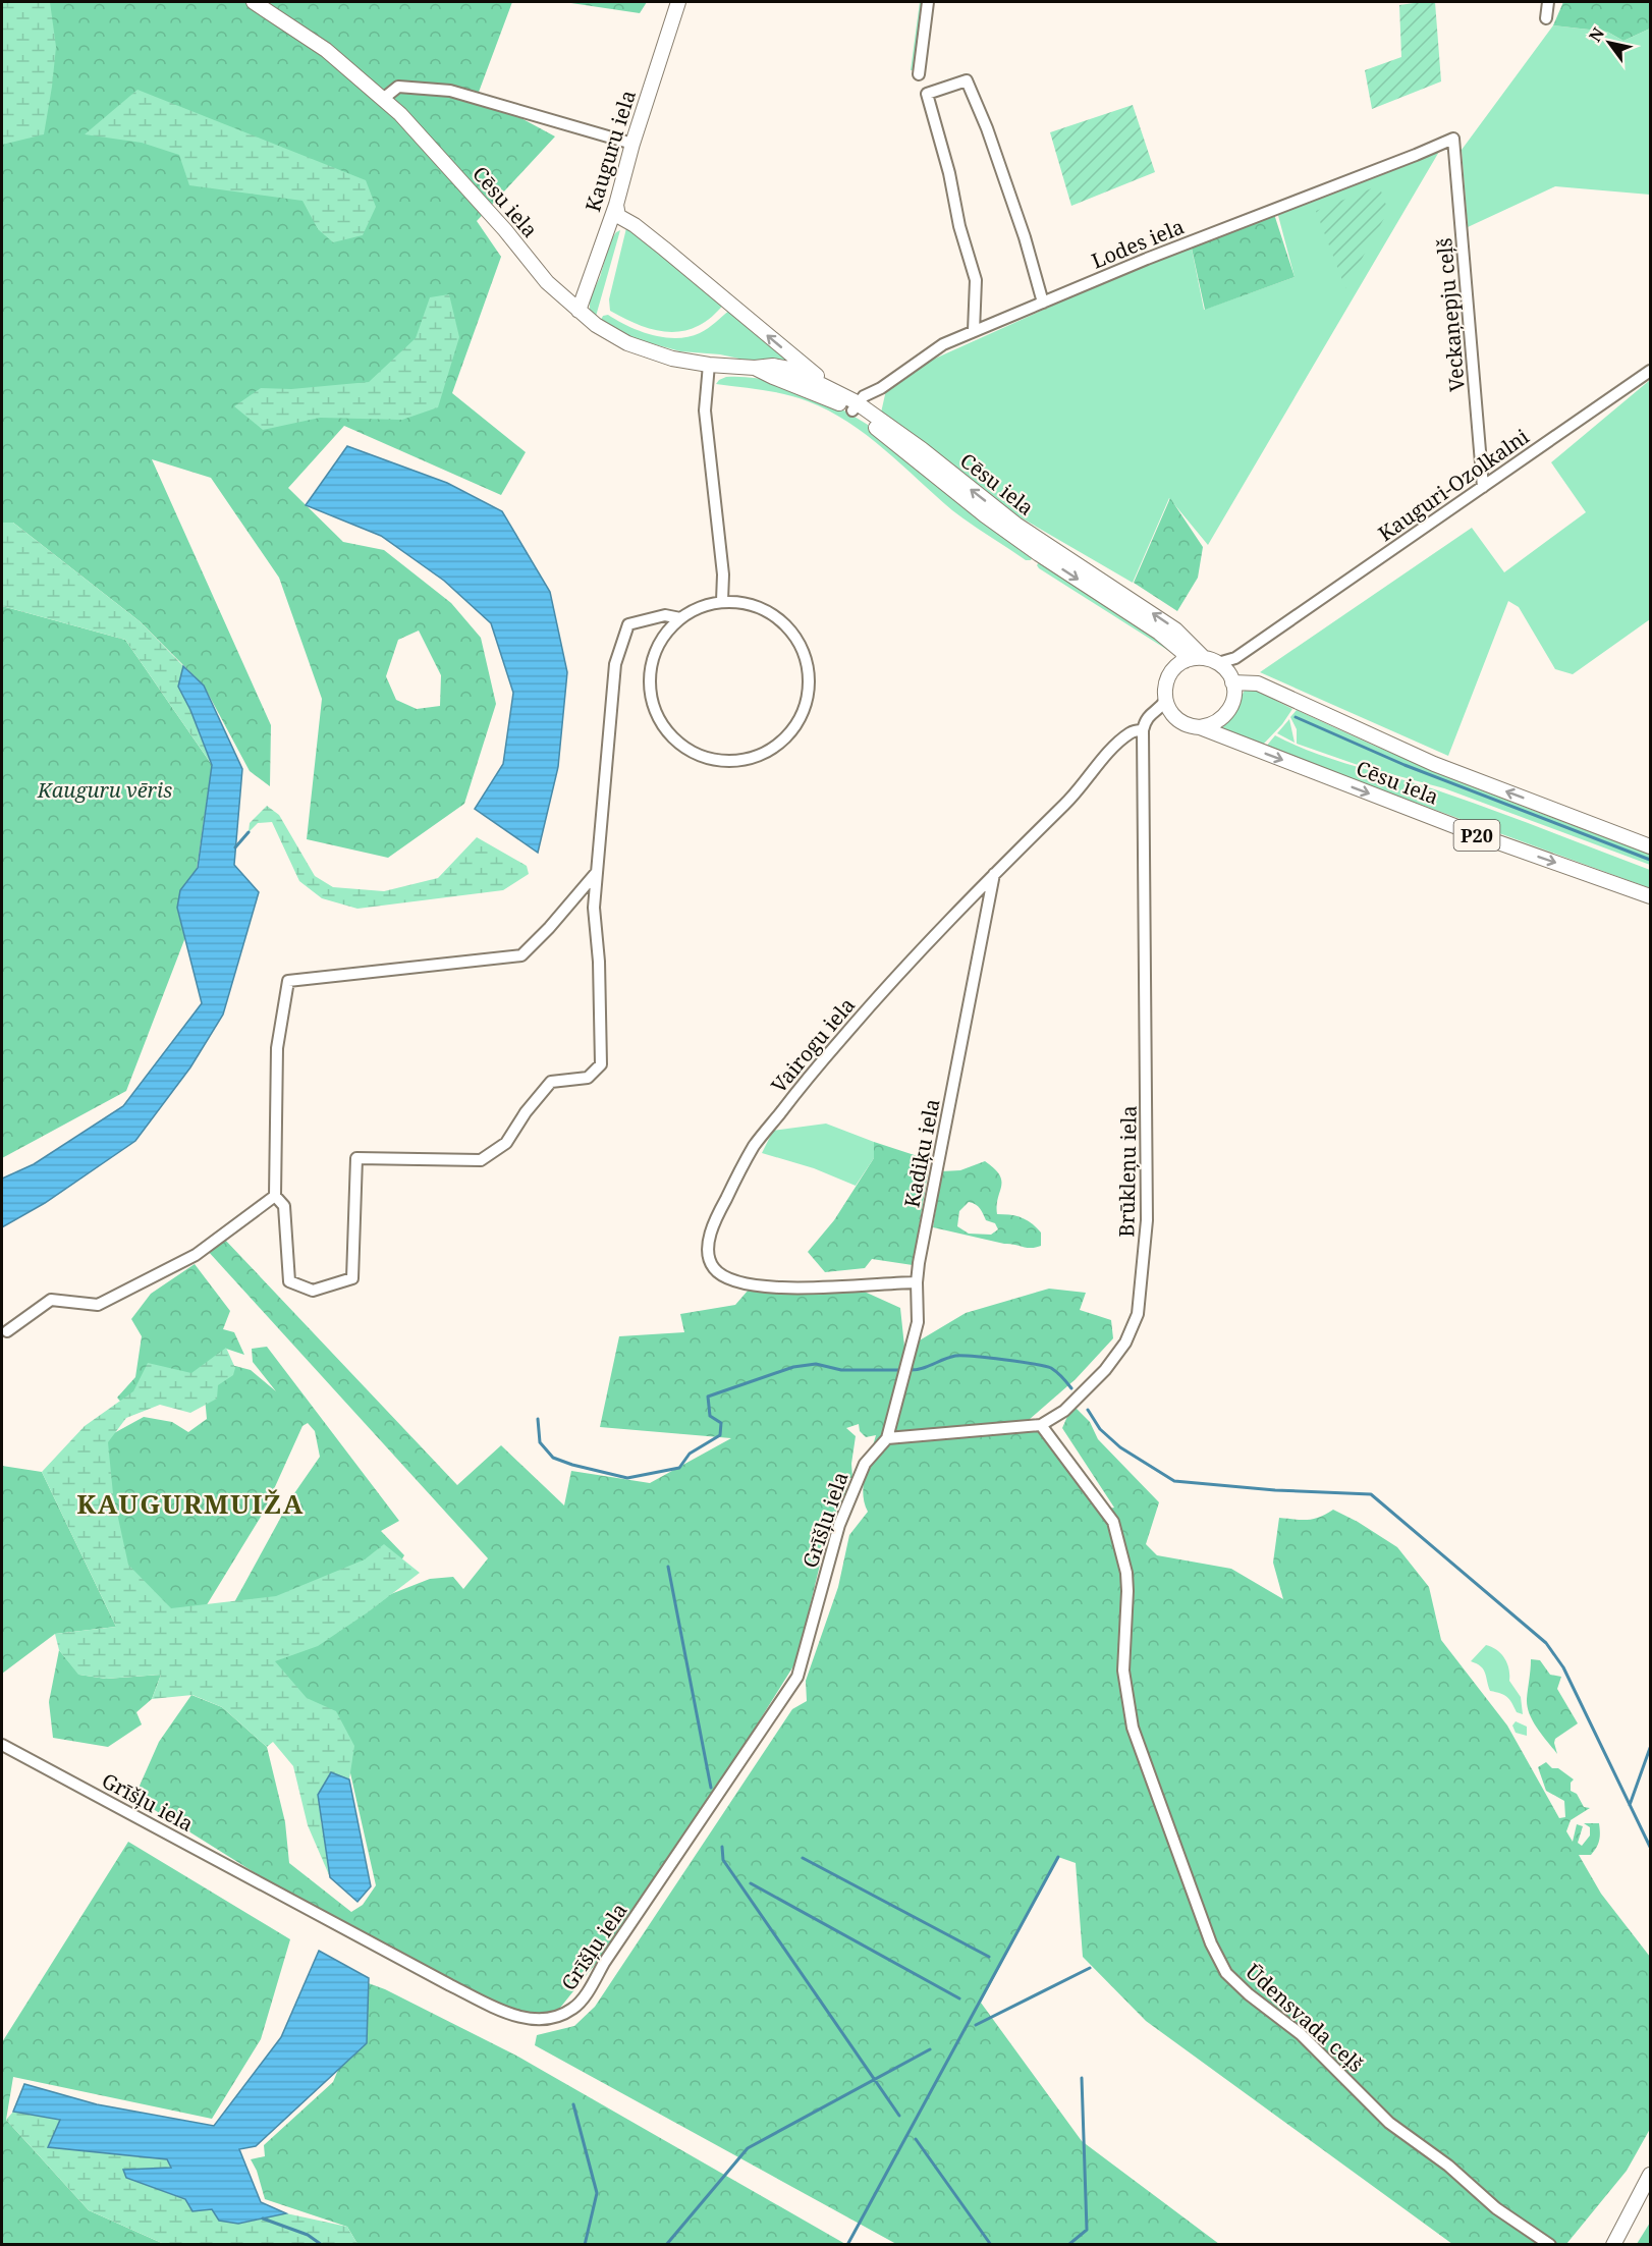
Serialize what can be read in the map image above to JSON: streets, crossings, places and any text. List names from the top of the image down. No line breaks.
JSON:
{"streets":{"main road":["Kauguru iela","Cēsu iela","P20"],"street":["Lodes iela","Veckaņepju ceļš","Kauguri-Ozolkalni","Vairogu iela","Kadiķu iela","Brūkleņu iela","Grīšļu iela","Ūdensvada ceļš"]},"crossings":[["Kauguru iela","Cēsu iela"],["Cēsu iela","Lodes iela"],["Lodes iela","Veckaņepju ceļš"],["Veckaņepju ceļš","Kauguri-Ozolkalni"],["Vairogu iela","Kadiķu iela"],["Vairogu iela","Brūkleņu iela"],["Kadiķu iela","Brūkleņu iela"],["Kadiķu iela","Grīšļu iela"],["Brūkleņu iela","Grīšļu iela"],["Brūkleņu iela","Ūdensvada ceļš"]],"districts":["KAUGURMUIŽA"],"parks":["Kauguru vēris"],"north":"top left"}
